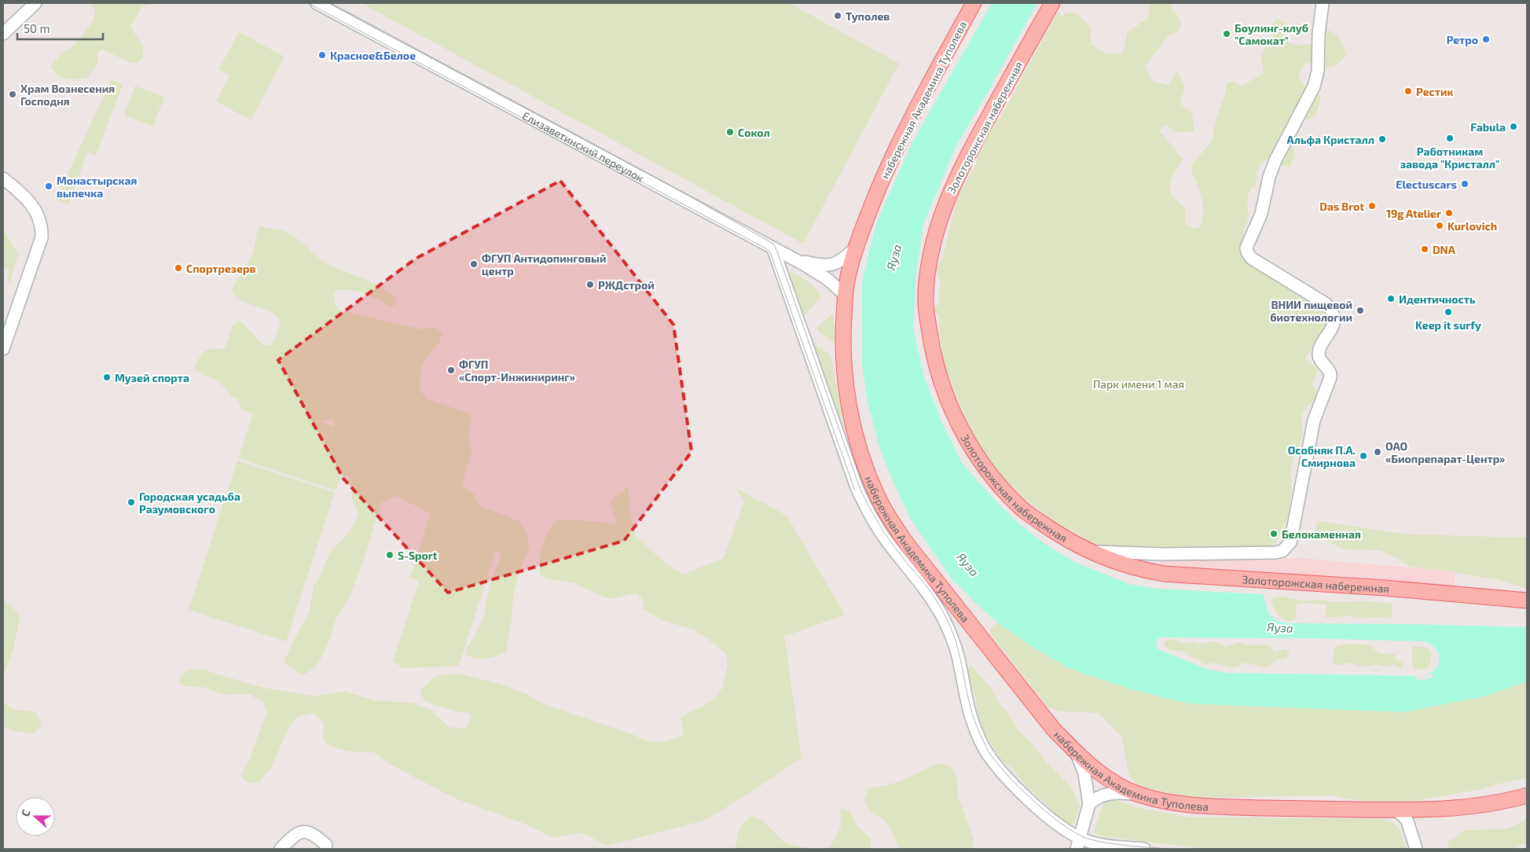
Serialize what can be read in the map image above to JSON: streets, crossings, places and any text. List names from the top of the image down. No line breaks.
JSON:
{"streets":{"main road":["набережная Академика Туполева","Золоторожская набережная"],"street":["Елизаветинский переулок"]},"crossings":[["набережная Академика Туполева","Елизаветинский переулок"]],"water":["Яуза"],"parks":["Парк имени 1 мая"],"places":["Туполев","Боулинг-клуб \"Самокат\"","Ретро","Красное&Белое","Рестик","Храм Вознесения Господня","Fabula","Сокол","Работникам завода \"Кристалл\"","Альфа Кристалл","Electuscars","Монастырская выпечка","Das Brot","19g Atelier","Kurlovich","DNA","ФГУП Антидопинговый центр","Спортрезерв","РЖДстрой","Идентичность","ВНИИ пищевой биотехнологии","Keep it surfy","ФГУП «Спорт-Инжиниринг»","Музей спорта","ОАО «Биопрепарат-Центр»","Особняк П.А. Смирнова","Городская усадьба Разумовского","Белокаменная","S-Sport"],"scale_bar":"50 m","north":"left"}
